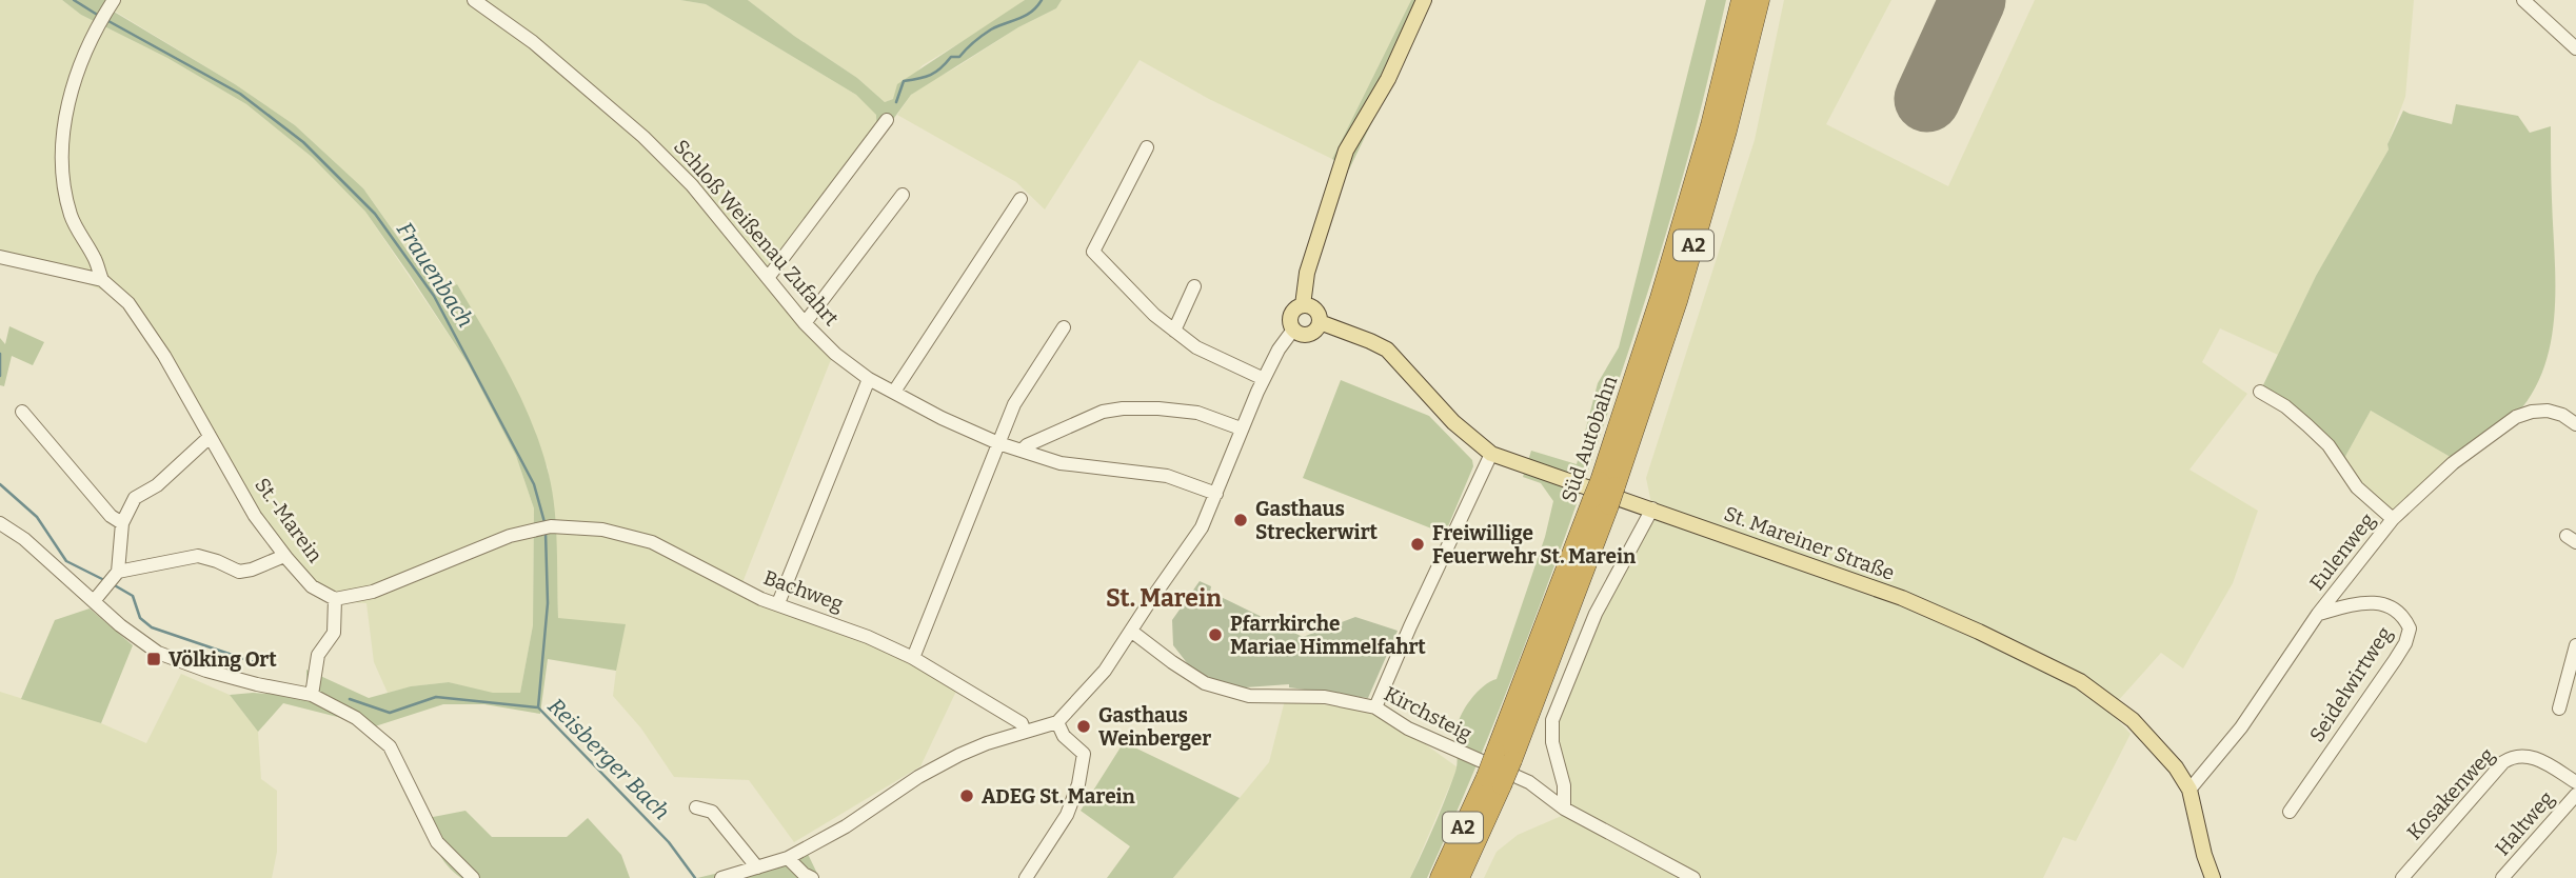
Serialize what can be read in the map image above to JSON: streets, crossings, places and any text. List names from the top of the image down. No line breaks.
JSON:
{"streets":{"highway":["A2","Süd Autobahn"],"main road":["St. Mareiner Straße"],"street":["Schloß Weißenau Zufahrt","St.-Marein","Eulenweg","Bachweg","Seidelwirtweg","Kirchsteig","Kosakenweg","Haltweg"]},"crossings":[["St.-Marein","Bachweg"],["St. Mareiner Straße","Eulenweg"],["Eulenweg","Seidelwirtweg"]],"districts":["St. Marein"],"water":["Frauenbach","Reisberger Bach"],"places":{"other":["Gasthaus Streckerwirt","Freiwillige Feuerwehr St. Marein","Pfarrkirche Mariae Himmelfahrt","Gasthaus Weinberger","ADEG St. Marein"],"transit":["Völking Ort"]}}
